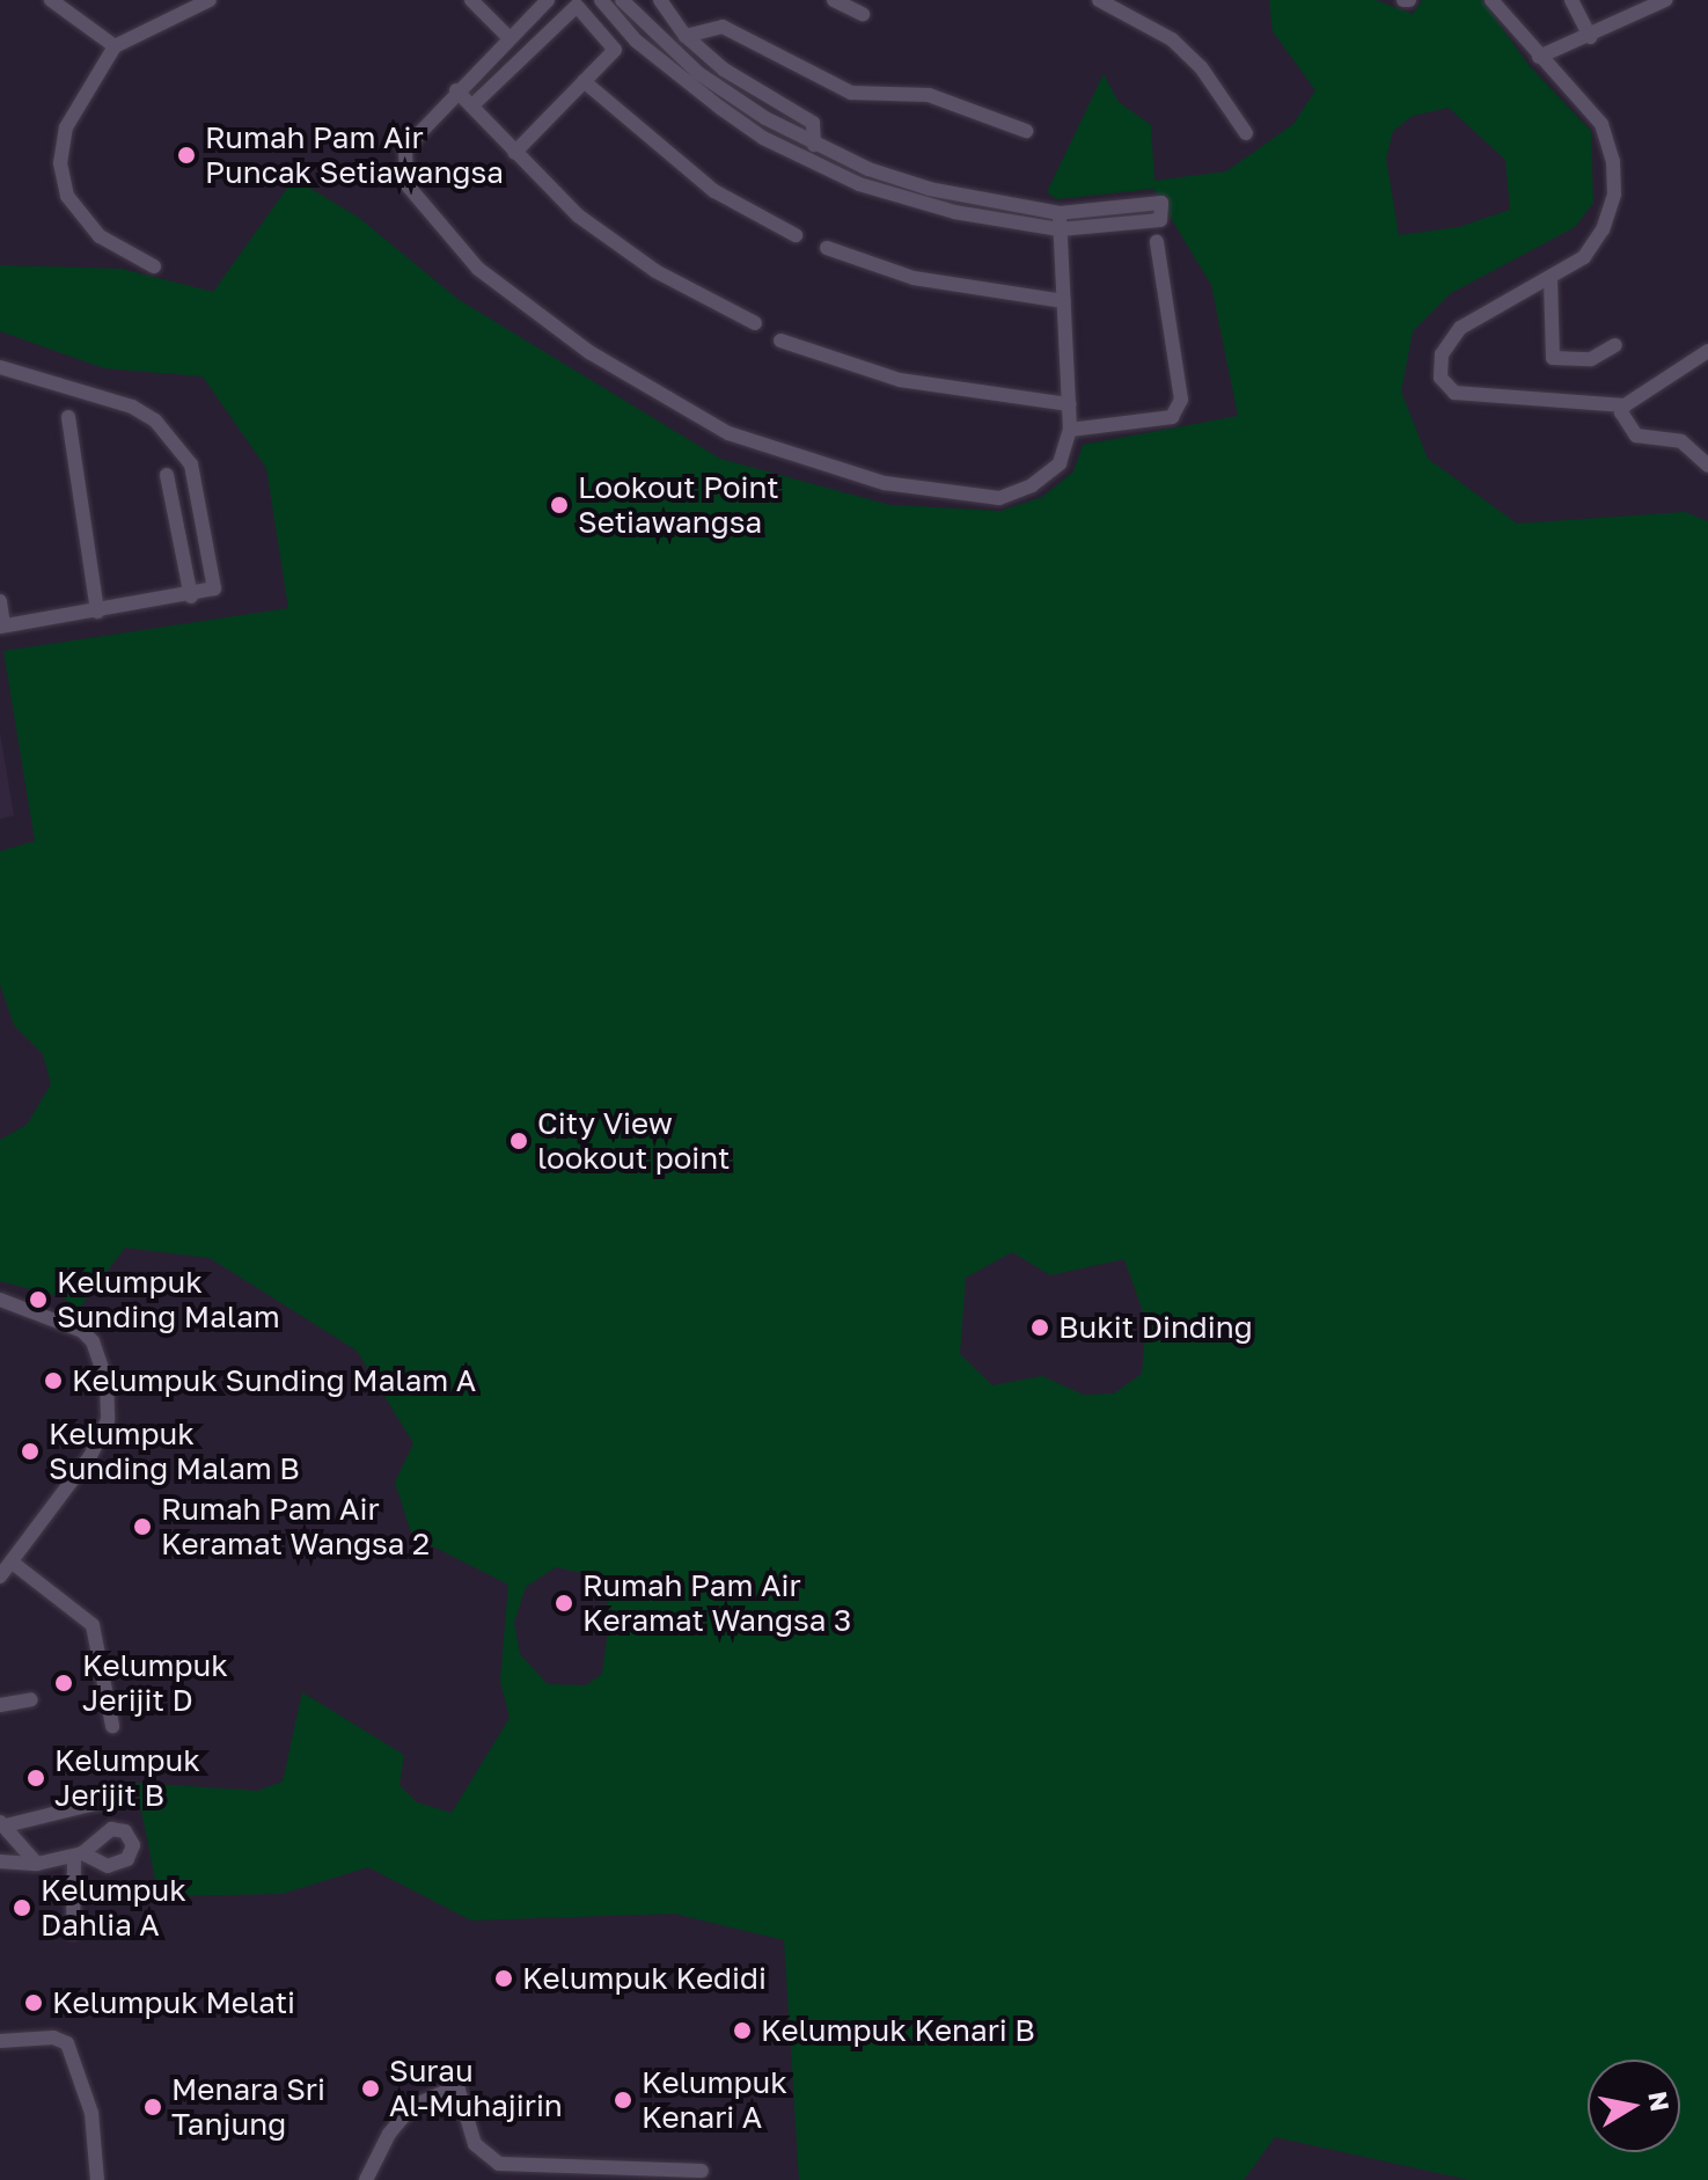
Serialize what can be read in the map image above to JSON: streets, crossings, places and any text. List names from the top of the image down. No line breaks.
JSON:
{"places":["Rumah Pam Air Puncak Setiawangsa","Lookout Point Setiawangsa","City View lookout point","Kelumpuk Sunding Malam","Bukit Dinding","Kelumpuk Sunding Malam A","Kelumpuk Sunding Malam B","Rumah Pam Air Keramat Wangsa 2","Rumah Pam Air Keramat Wangsa 3","Kelumpuk Jerijit D","Kelumpuk Jerijit B","Kelumpuk Dahlia A","Kelumpuk Kedidi","Kelumpuk Melati","Kelumpuk Kenari B","Surau Al-Muhajirin","Kelumpuk Kenari A","Menara Sri Tanjung"],"north":"right"}
